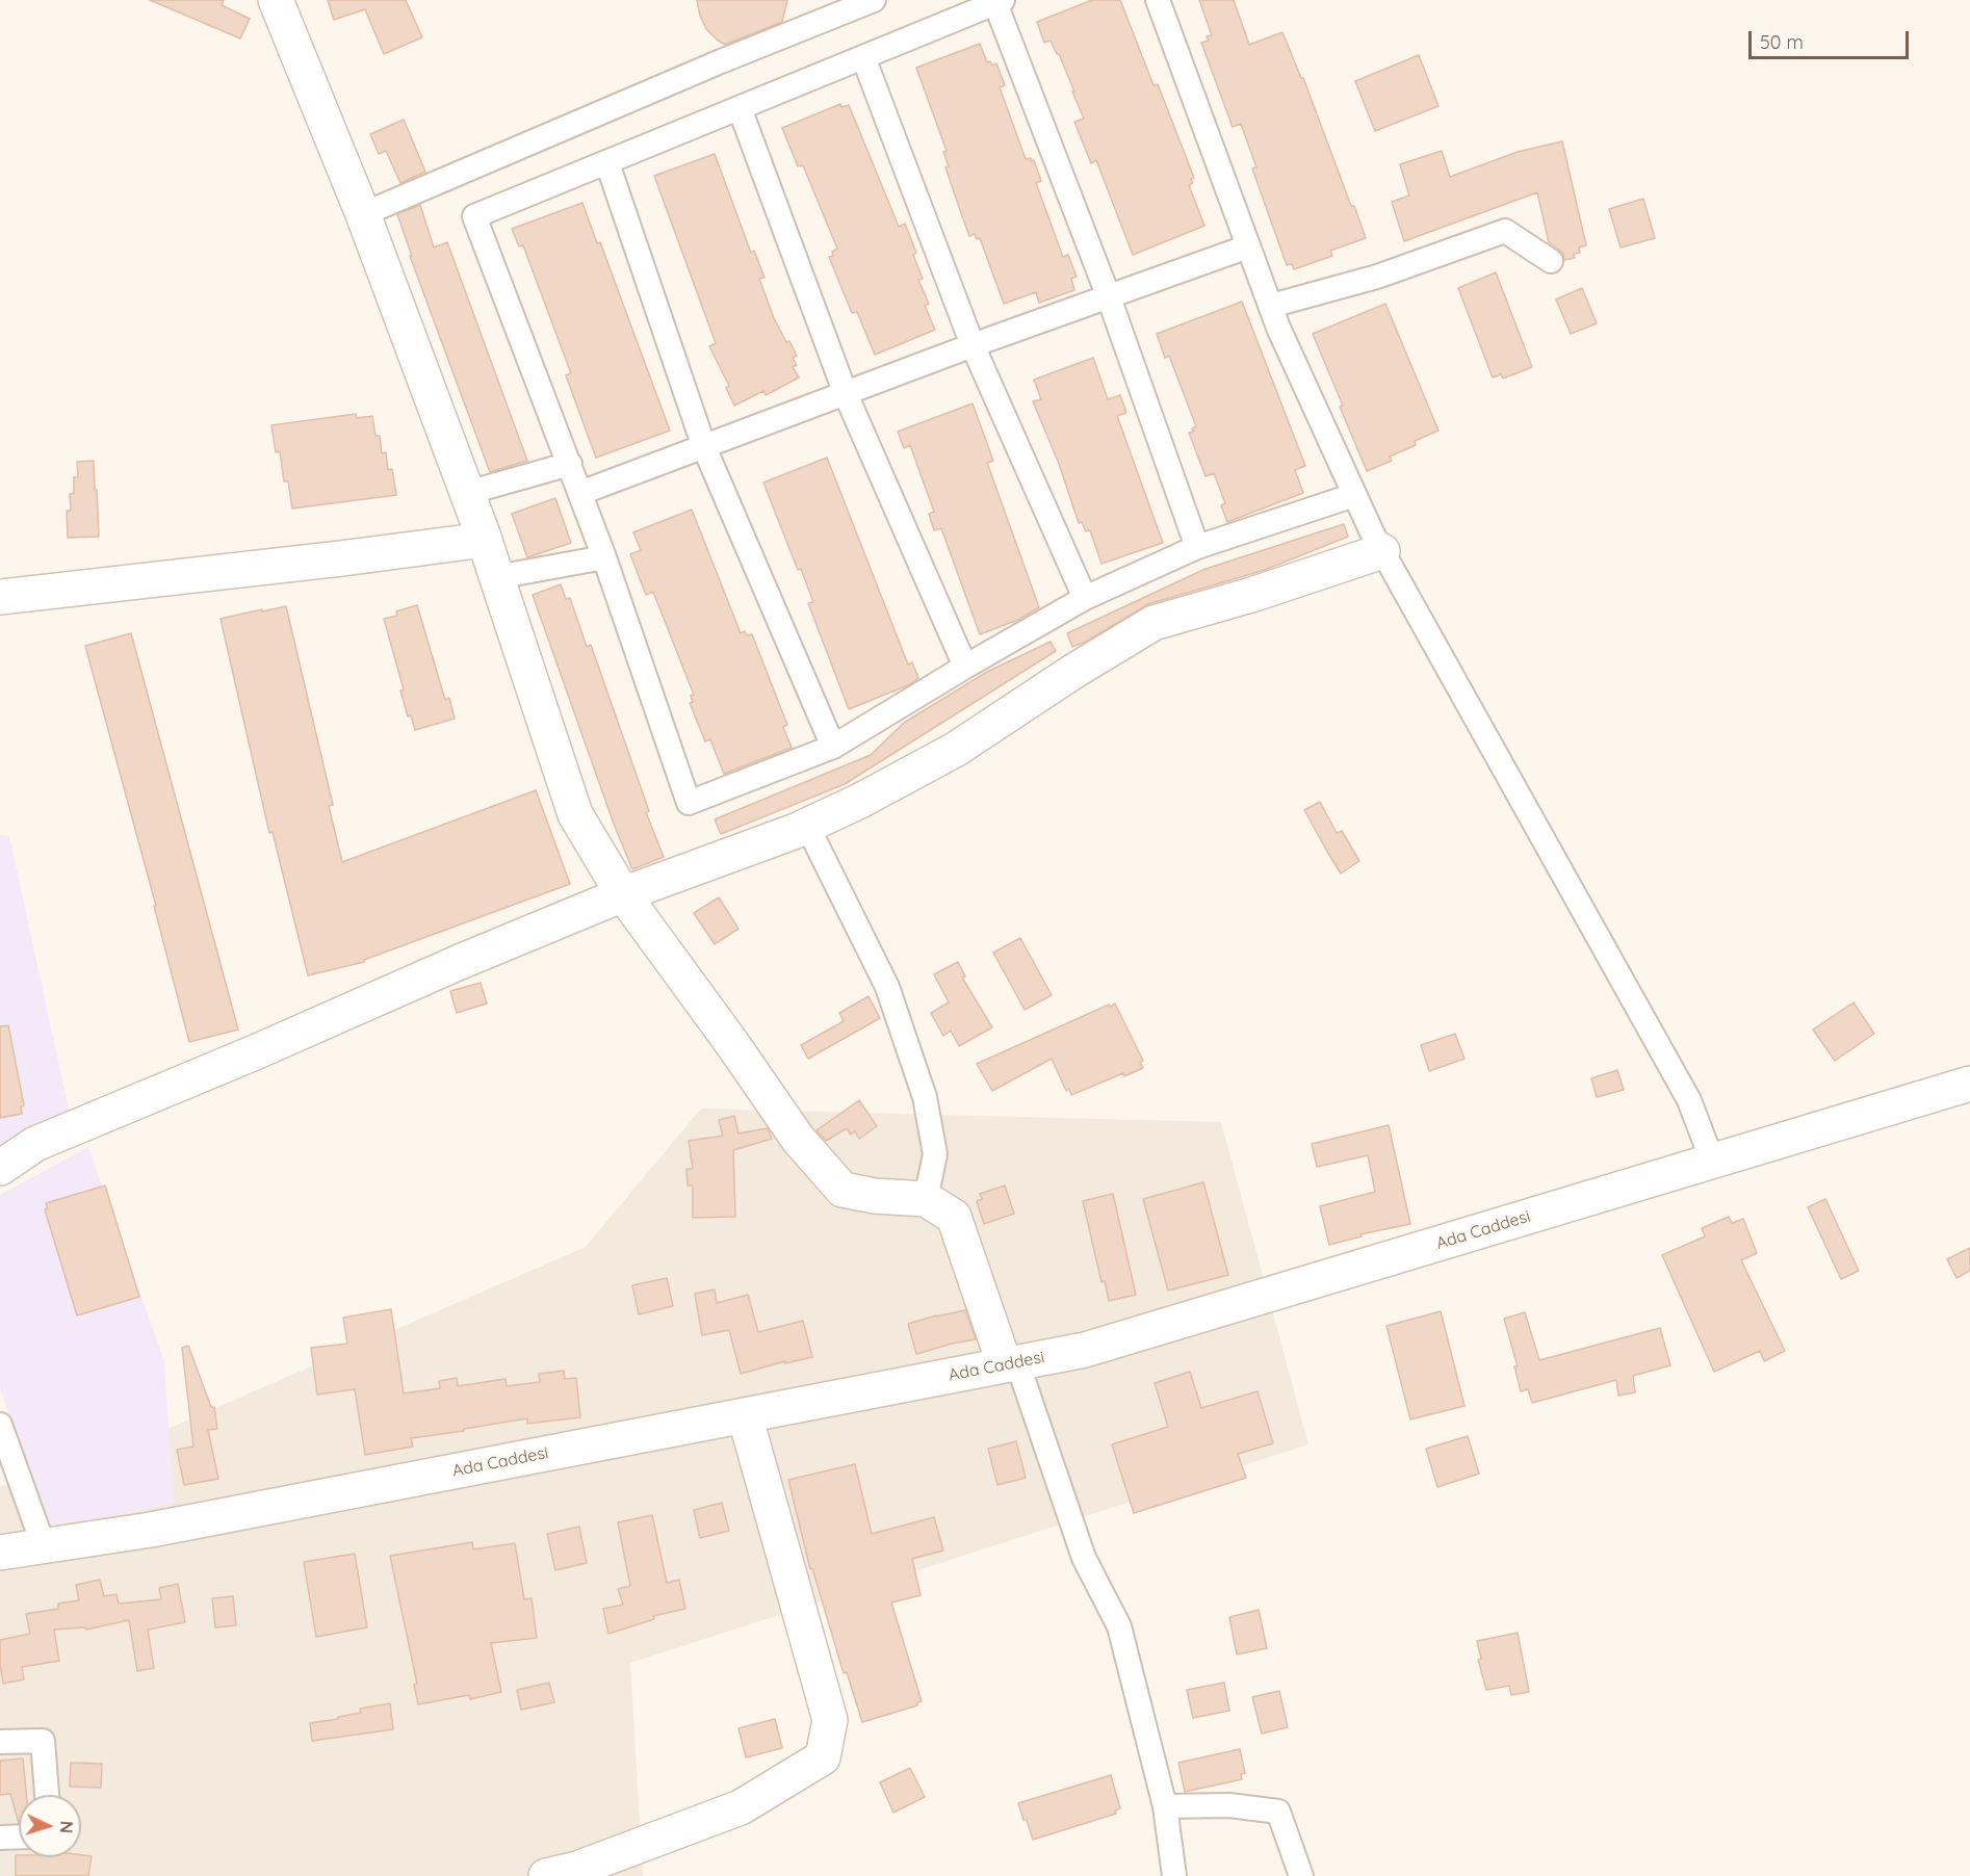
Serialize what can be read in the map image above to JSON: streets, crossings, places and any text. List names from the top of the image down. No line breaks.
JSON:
{"streets":{"main road":["Ada Caddesi"]},"scale_bar":"50 m","north":"right"}
